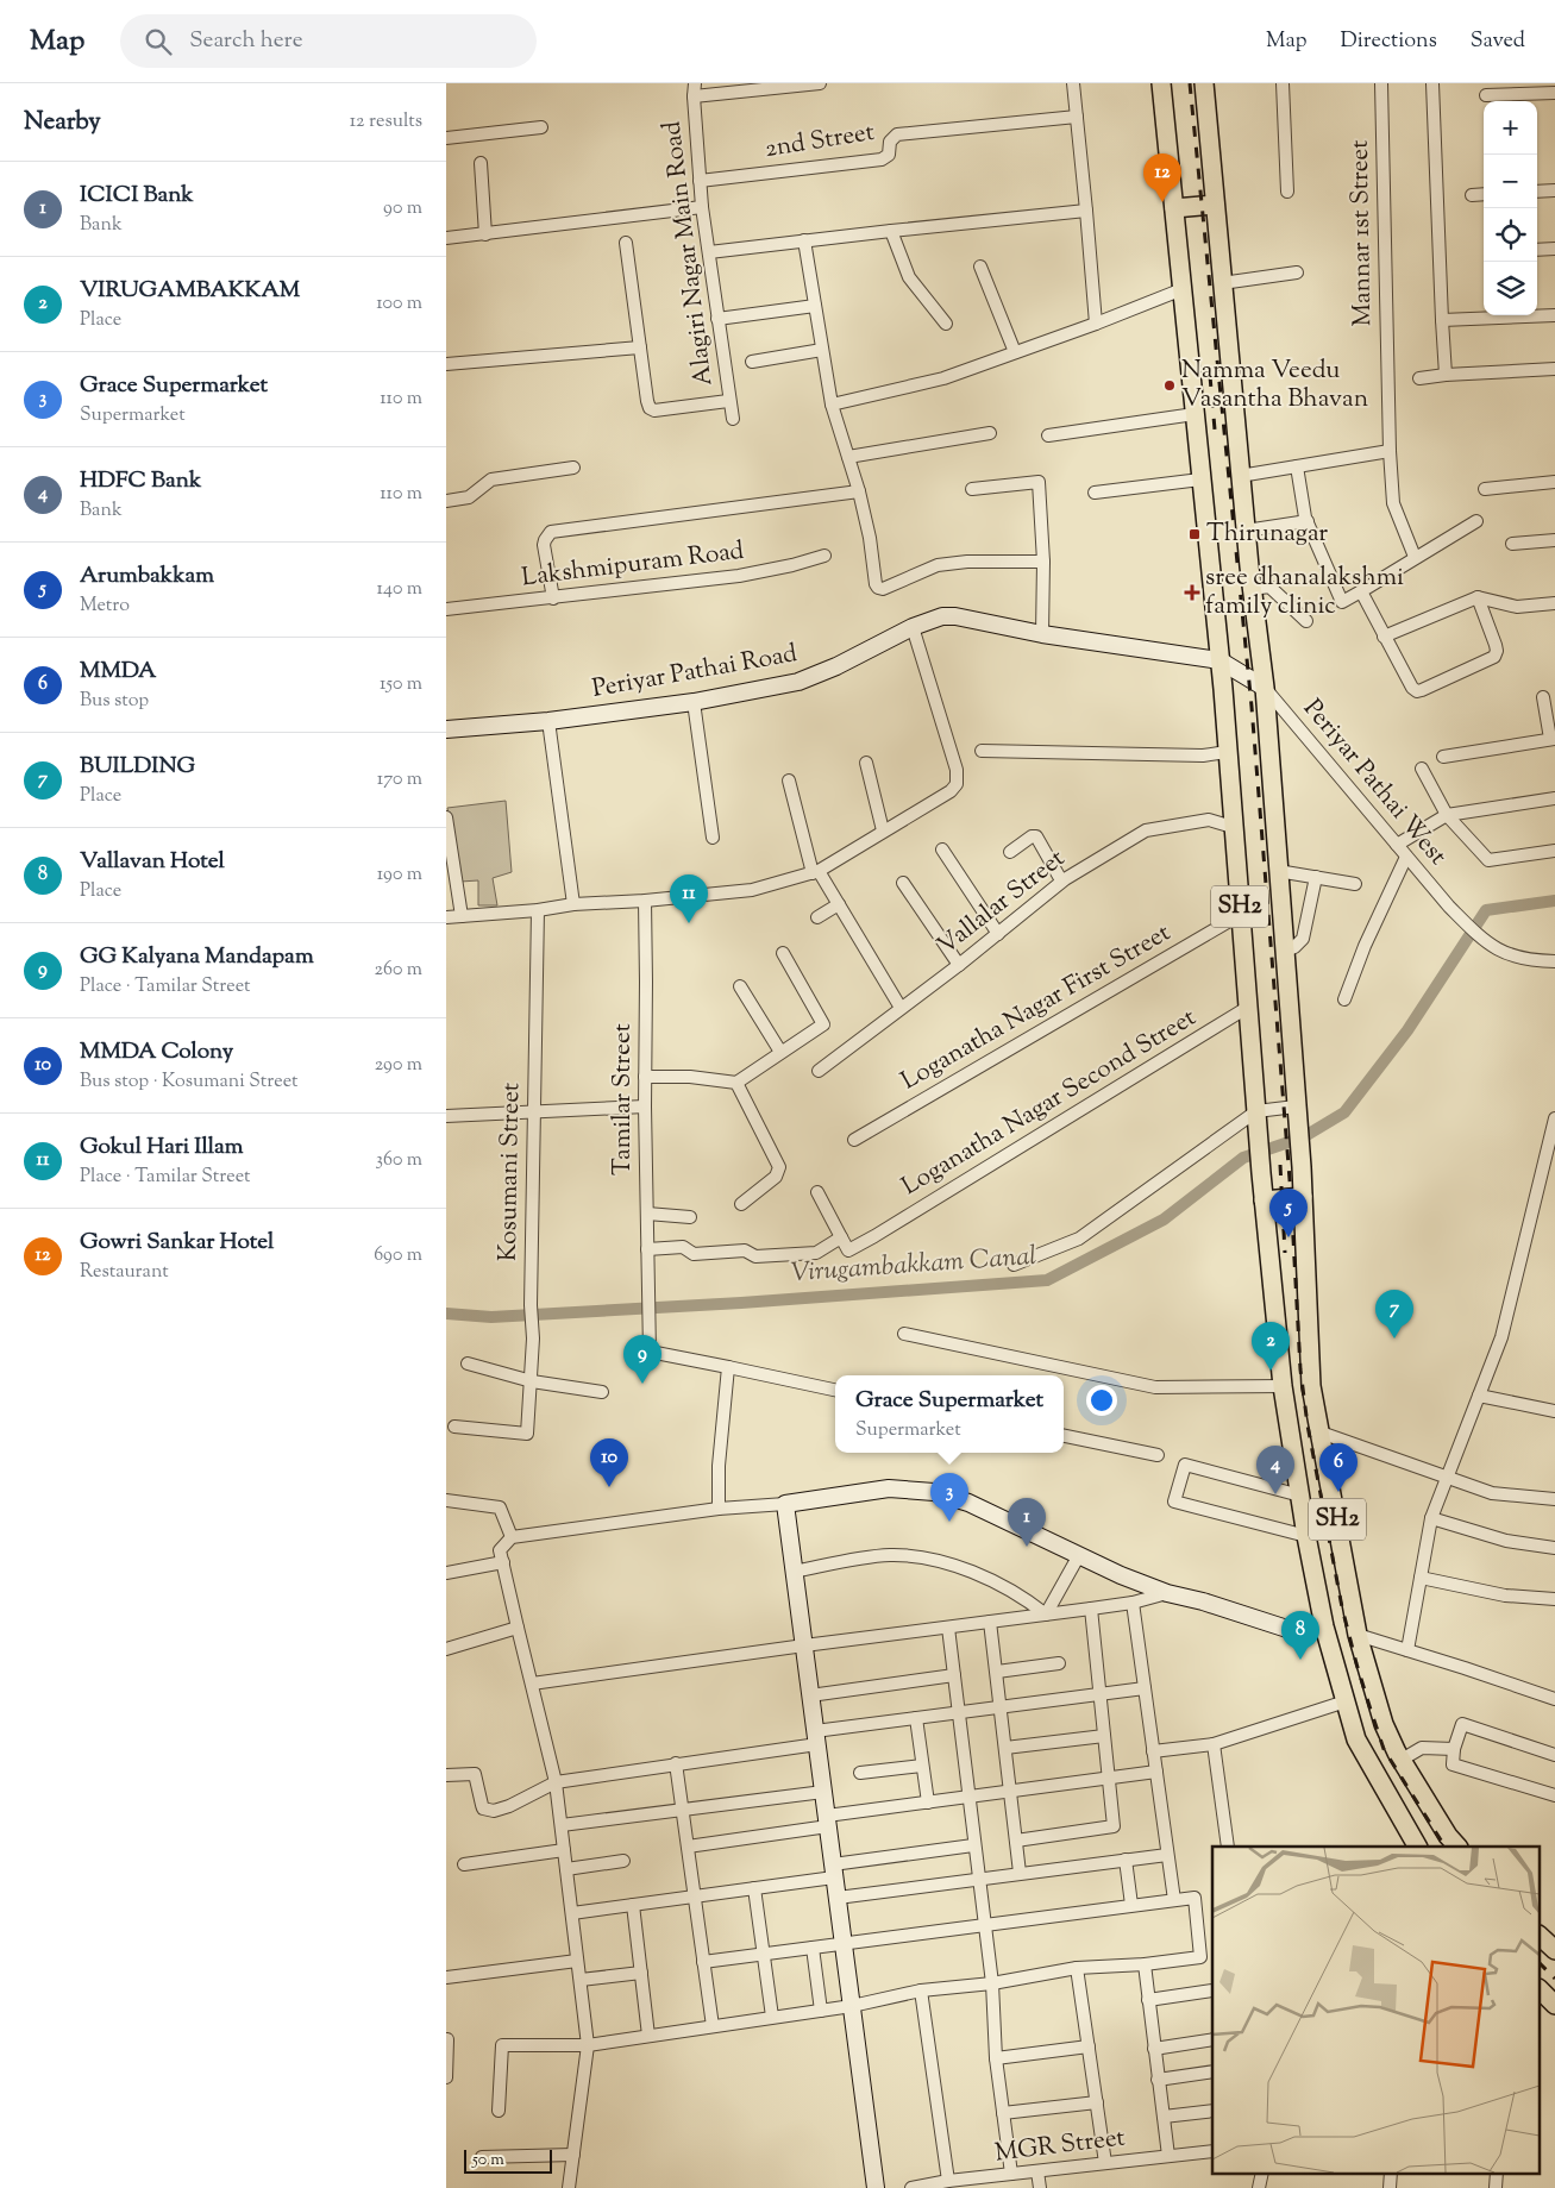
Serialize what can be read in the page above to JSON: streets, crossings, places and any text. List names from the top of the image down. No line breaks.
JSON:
{"streets":{"main road":["SH2"],"street":["2nd Street","Mannar 1st Street","Alagiri Nagar Main Road","Lakshmipuram Road","Periyar Pathai Road","Periyar Pathai West","Vallalar Street","Loganatha Nagar First Street","Tamilar Street","Loganatha Nagar Second Street","Kosumani Street","MGR Street"]},"crossings":[["2nd Street","Alagiri Nagar Main Road"],["Periyar Pathai Road","SH2"],["Periyar Pathai West","SH2"],["Vallalar Street","SH2"],["SH2","Loganatha Nagar First Street"],["SH2","Loganatha Nagar Second Street"]],"water":["Virugambakkam Canal"],"places":{"other":["Namma Veedu Vasantha Bhavan"],"transit":["Thirunagar"],"health":["sree dhanalakshmi family clinic"]},"scale_bar":"50 m","page":{"header":"Map","search":"Search here","nav":["Map","Directions","Saved"],"heading":["Nearby","12 results"],"map_buttons":["+","−"],"pins":["12","11","5","7","2","9","10","6","4","3","1","8"],"list":[{"mark":"1","name":"ICICI Bank","note":"Bank","value":"90 m"},{"mark":"2","name":"VIRUGAMBAKKAM","note":"Place","value":"100 m"},{"mark":"3","name":"Grace Supermarket","note":"Supermarket","value":"110 m"},{"mark":"4","name":"HDFC Bank","note":"Bank","value":"110 m"},{"mark":"5","name":"Arumbakkam","note":"Metro","value":"140 m"},{"mark":"6","name":"MMDA","note":"Bus stop","value":"150 m"},{"mark":"7","name":"BUILDING","note":"Place","value":"170 m"},{"mark":"8","name":"Vallavan Hotel","note":"Place","value":"190 m"},{"mark":"9","name":"GG Kalyana Mandapam","note":"Place · Tamilar Street","value":"260 m"},{"mark":"10","name":"MMDA Colony","note":"Bus stop · Kosumani Street","value":"290 m"},{"mark":"11","name":"Gokul Hari Illam","note":"Place · Tamilar Street","value":"360 m"},{"mark":"12","name":"Gowri Sankar Hotel","note":"Restaurant","value":"690 m"}],"popup":["Grace Supermarket","Supermarket"],"scale":"50 m"}}
